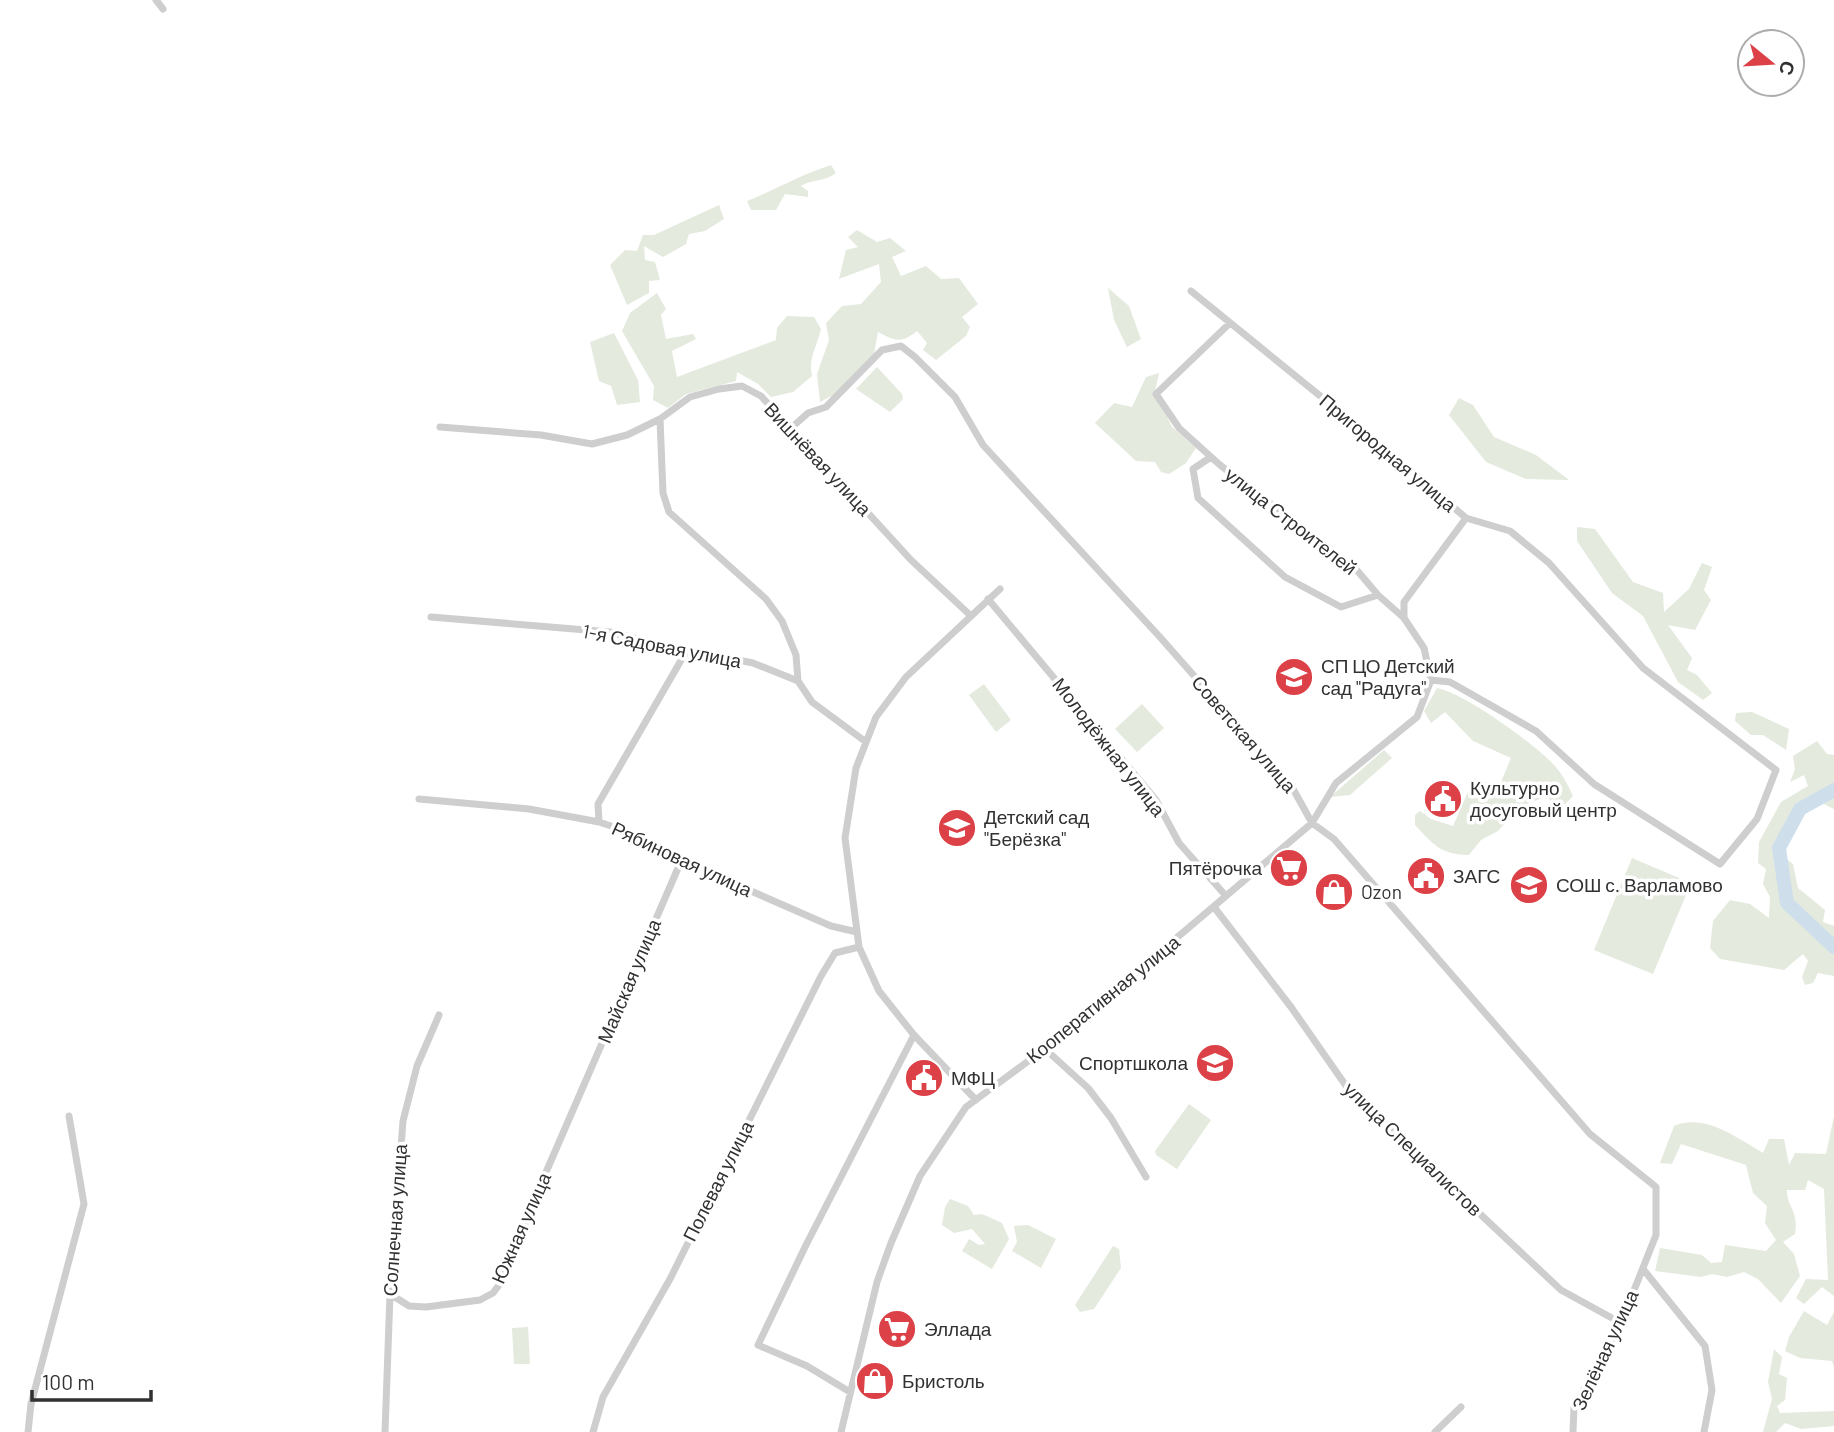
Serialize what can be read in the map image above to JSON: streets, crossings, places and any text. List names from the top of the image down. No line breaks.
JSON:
{"streets":{"street":["Пригородная улица","Вишнёвая улица","улица Строителей","1-я Садовая улица","Советская улица","Молодёжная улица","Рябиновая улица","Майская улица","Кооперативная улица","улица Специалистов","Полевая улица","Солнечная улица","Южная улица","Зелёная улица"]},"crossings":[["Пригородная улица","улица Строителей"],["Пригородная улица","Кооперативная улица"],["Вишнёвая улица","Советская улица"],["улица Строителей","Кооперативная улица"],["Советская улица","Кооперативная улица"],["Советская улица","Зелёная улица"],["Молодёжная улица","Кооперативная улица"],["Рябиновая улица","Майская улица"],["Майская улица","Южная улица"],["Кооперативная улица","улица Специалистов"],["улица Специалистов","Зелёная улица"],["Солнечная улица","Южная улица"]],"places":{"school or university":["СП ЦО Детский сад \"Радуга\"","Детский сад \"Берёзка\"","СОШ с. Варламово","Спортшкола"],"public building":["Культурно досуговый центр","ЗАГС","МФЦ"],"supermarket":["Пятёрочка","Эллада"],"shop":["Ozon","Бристоль"]},"scale_bar":"100 m","north":"right"}
